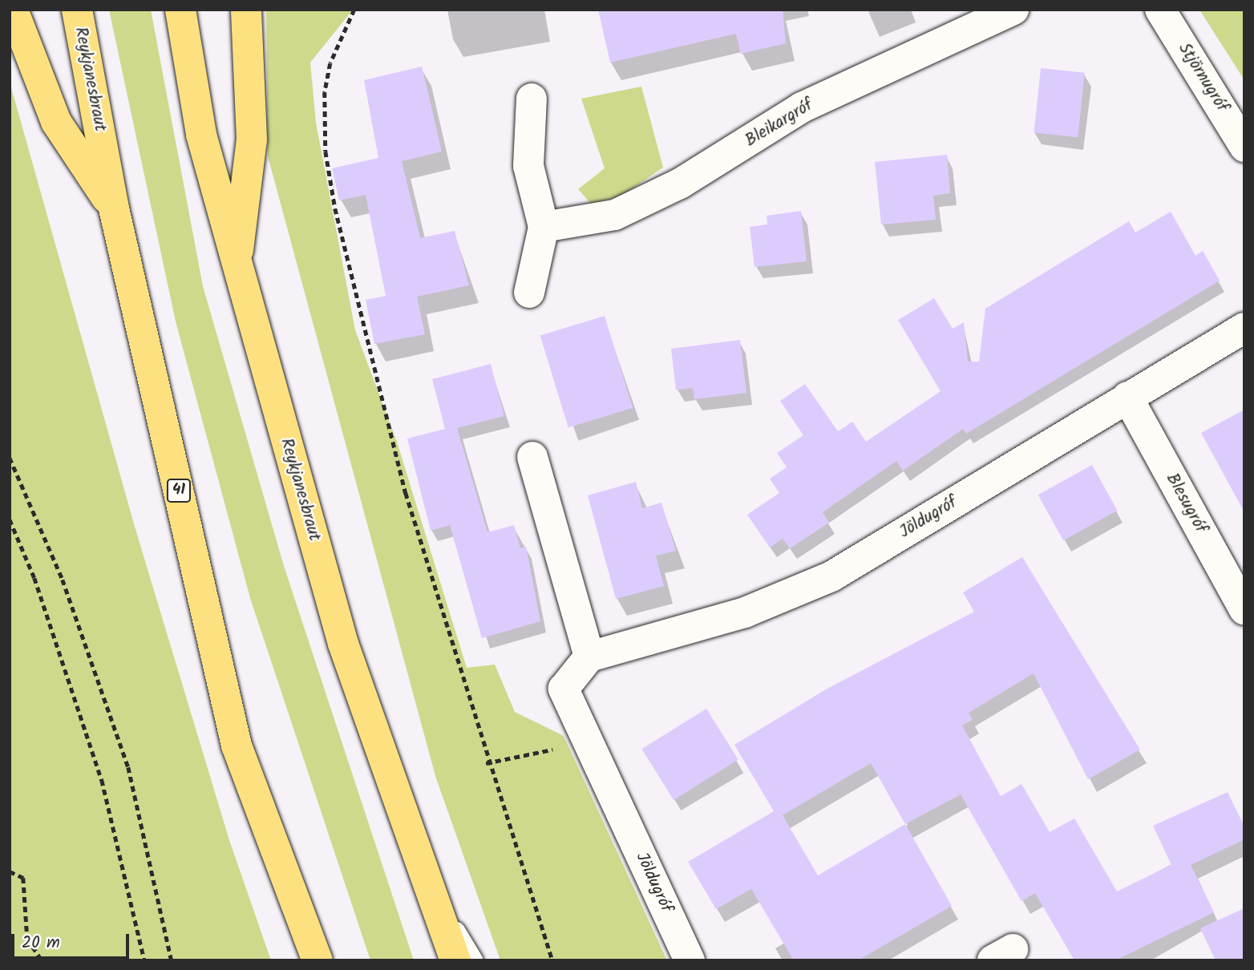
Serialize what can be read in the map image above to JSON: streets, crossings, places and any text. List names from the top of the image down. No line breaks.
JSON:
{"streets":{"highway":["Reykjanesbraut","41"],"street":["Stjörnugróf","Bleikargróf","Blesugróf","Jöldugróf"]},"crossings":[["Blesugróf","Jöldugróf"]],"scale_bar":"20 m"}
